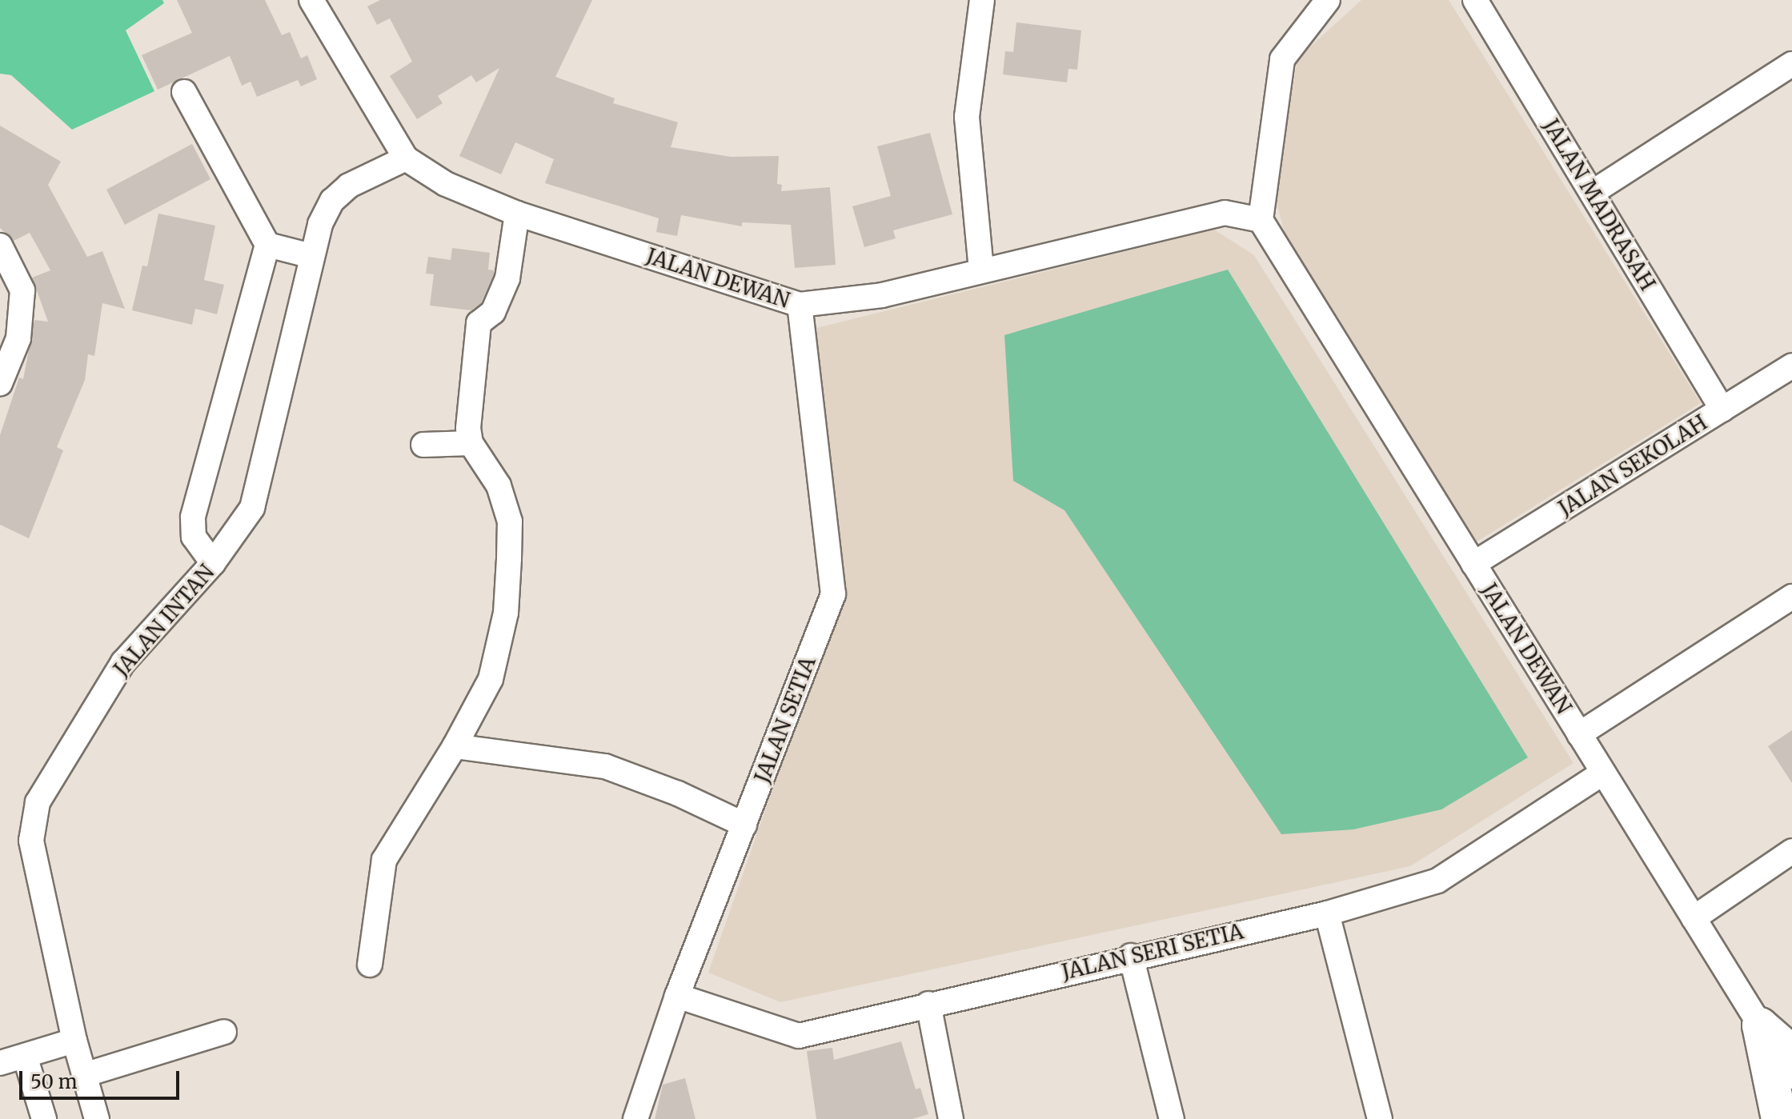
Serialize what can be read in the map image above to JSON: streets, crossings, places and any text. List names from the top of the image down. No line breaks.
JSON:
{"streets":{"street":["JALAN MADRASAH","JALAN DEWAN","JALAN SEKOLAH","JALAN INTAN","JALAN SETIA","JALAN SERI SETIA"]},"crossings":[["JALAN MADRASAH","JALAN SEKOLAH"],["JALAN DEWAN","JALAN SEKOLAH"],["JALAN DEWAN","JALAN INTAN"],["JALAN DEWAN","JALAN SETIA"],["JALAN DEWAN","JALAN SERI SETIA"],["JALAN SETIA","JALAN SERI SETIA"]],"scale_bar":"50 m"}
